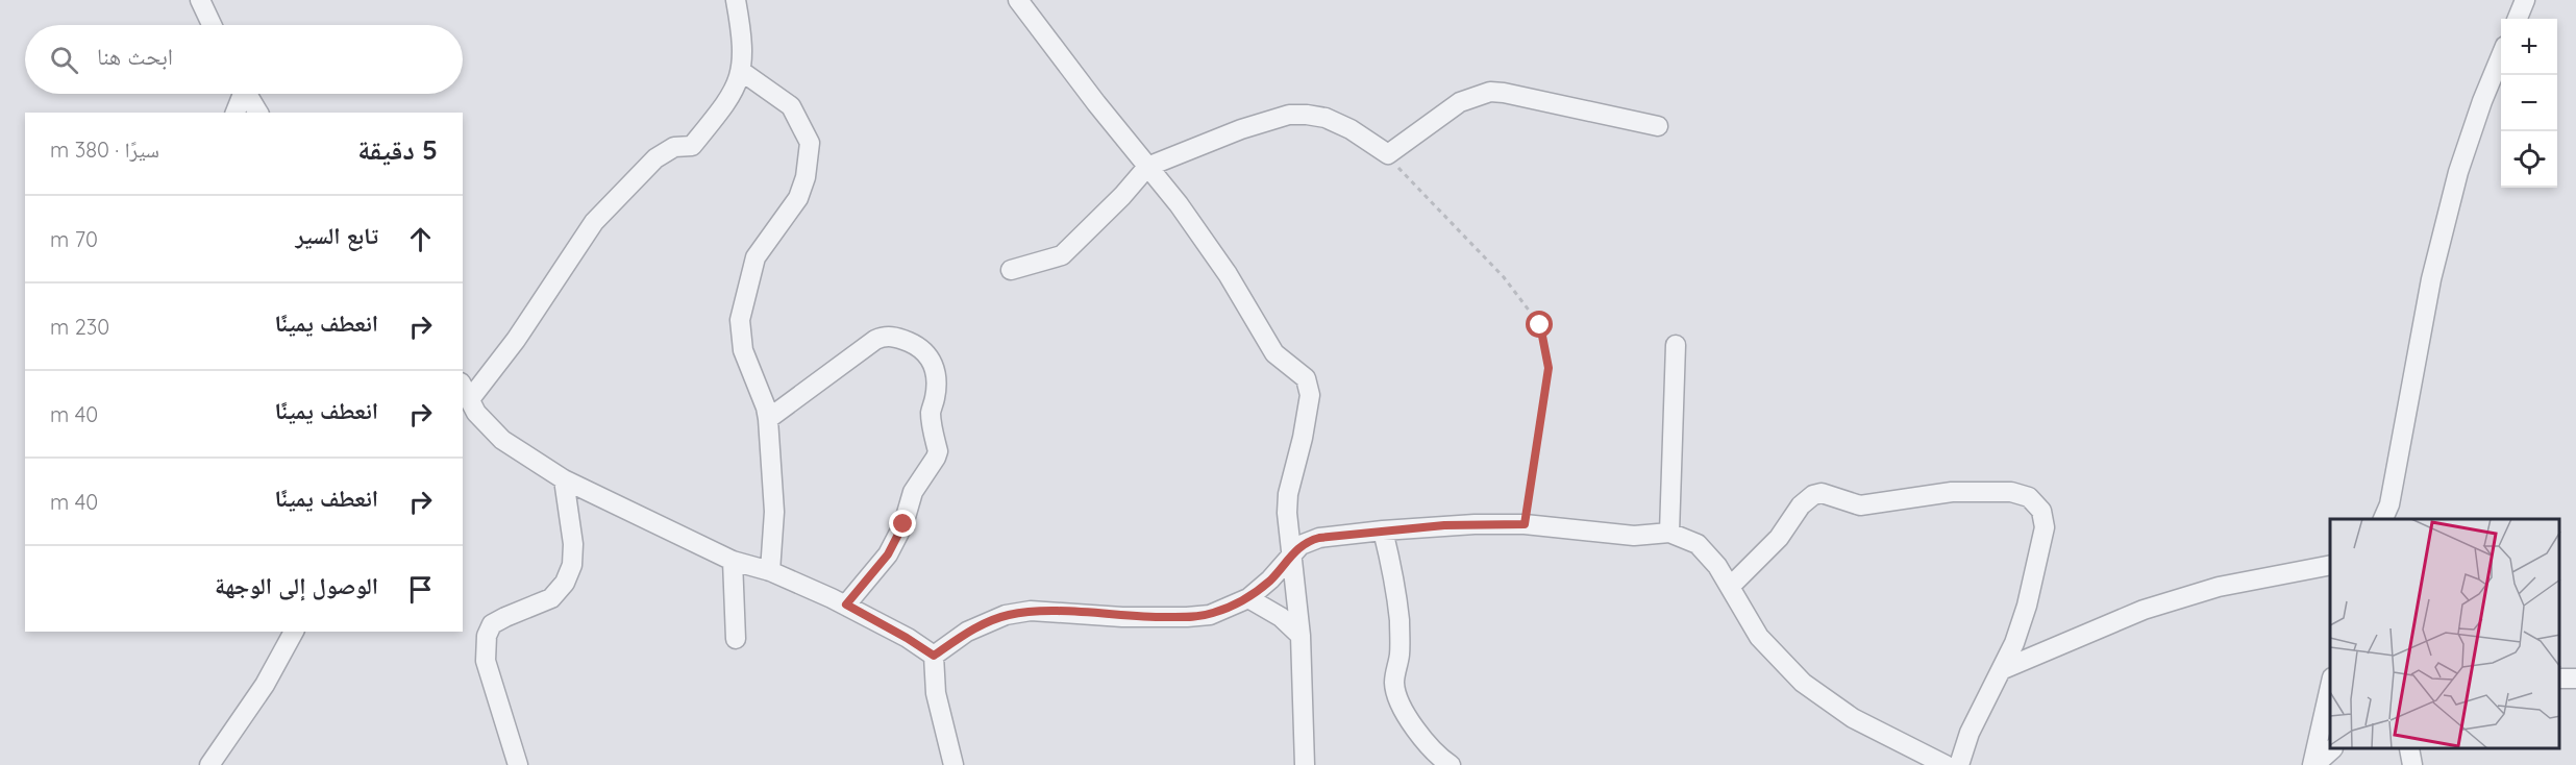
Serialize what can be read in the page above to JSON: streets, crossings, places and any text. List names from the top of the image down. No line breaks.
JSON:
{"page":{"map_buttons":["+","−"],"search":"ابحث هنا","heading":["5 دقيقة","سيرًا · 380 m"],"list":[["تابع السير","70 m"],["انعطف يمينًا","230 m"],["انعطف يمينًا","40 m"],["انعطف يمينًا","40 m"],"الوصول إلى الوجهة"]}}
